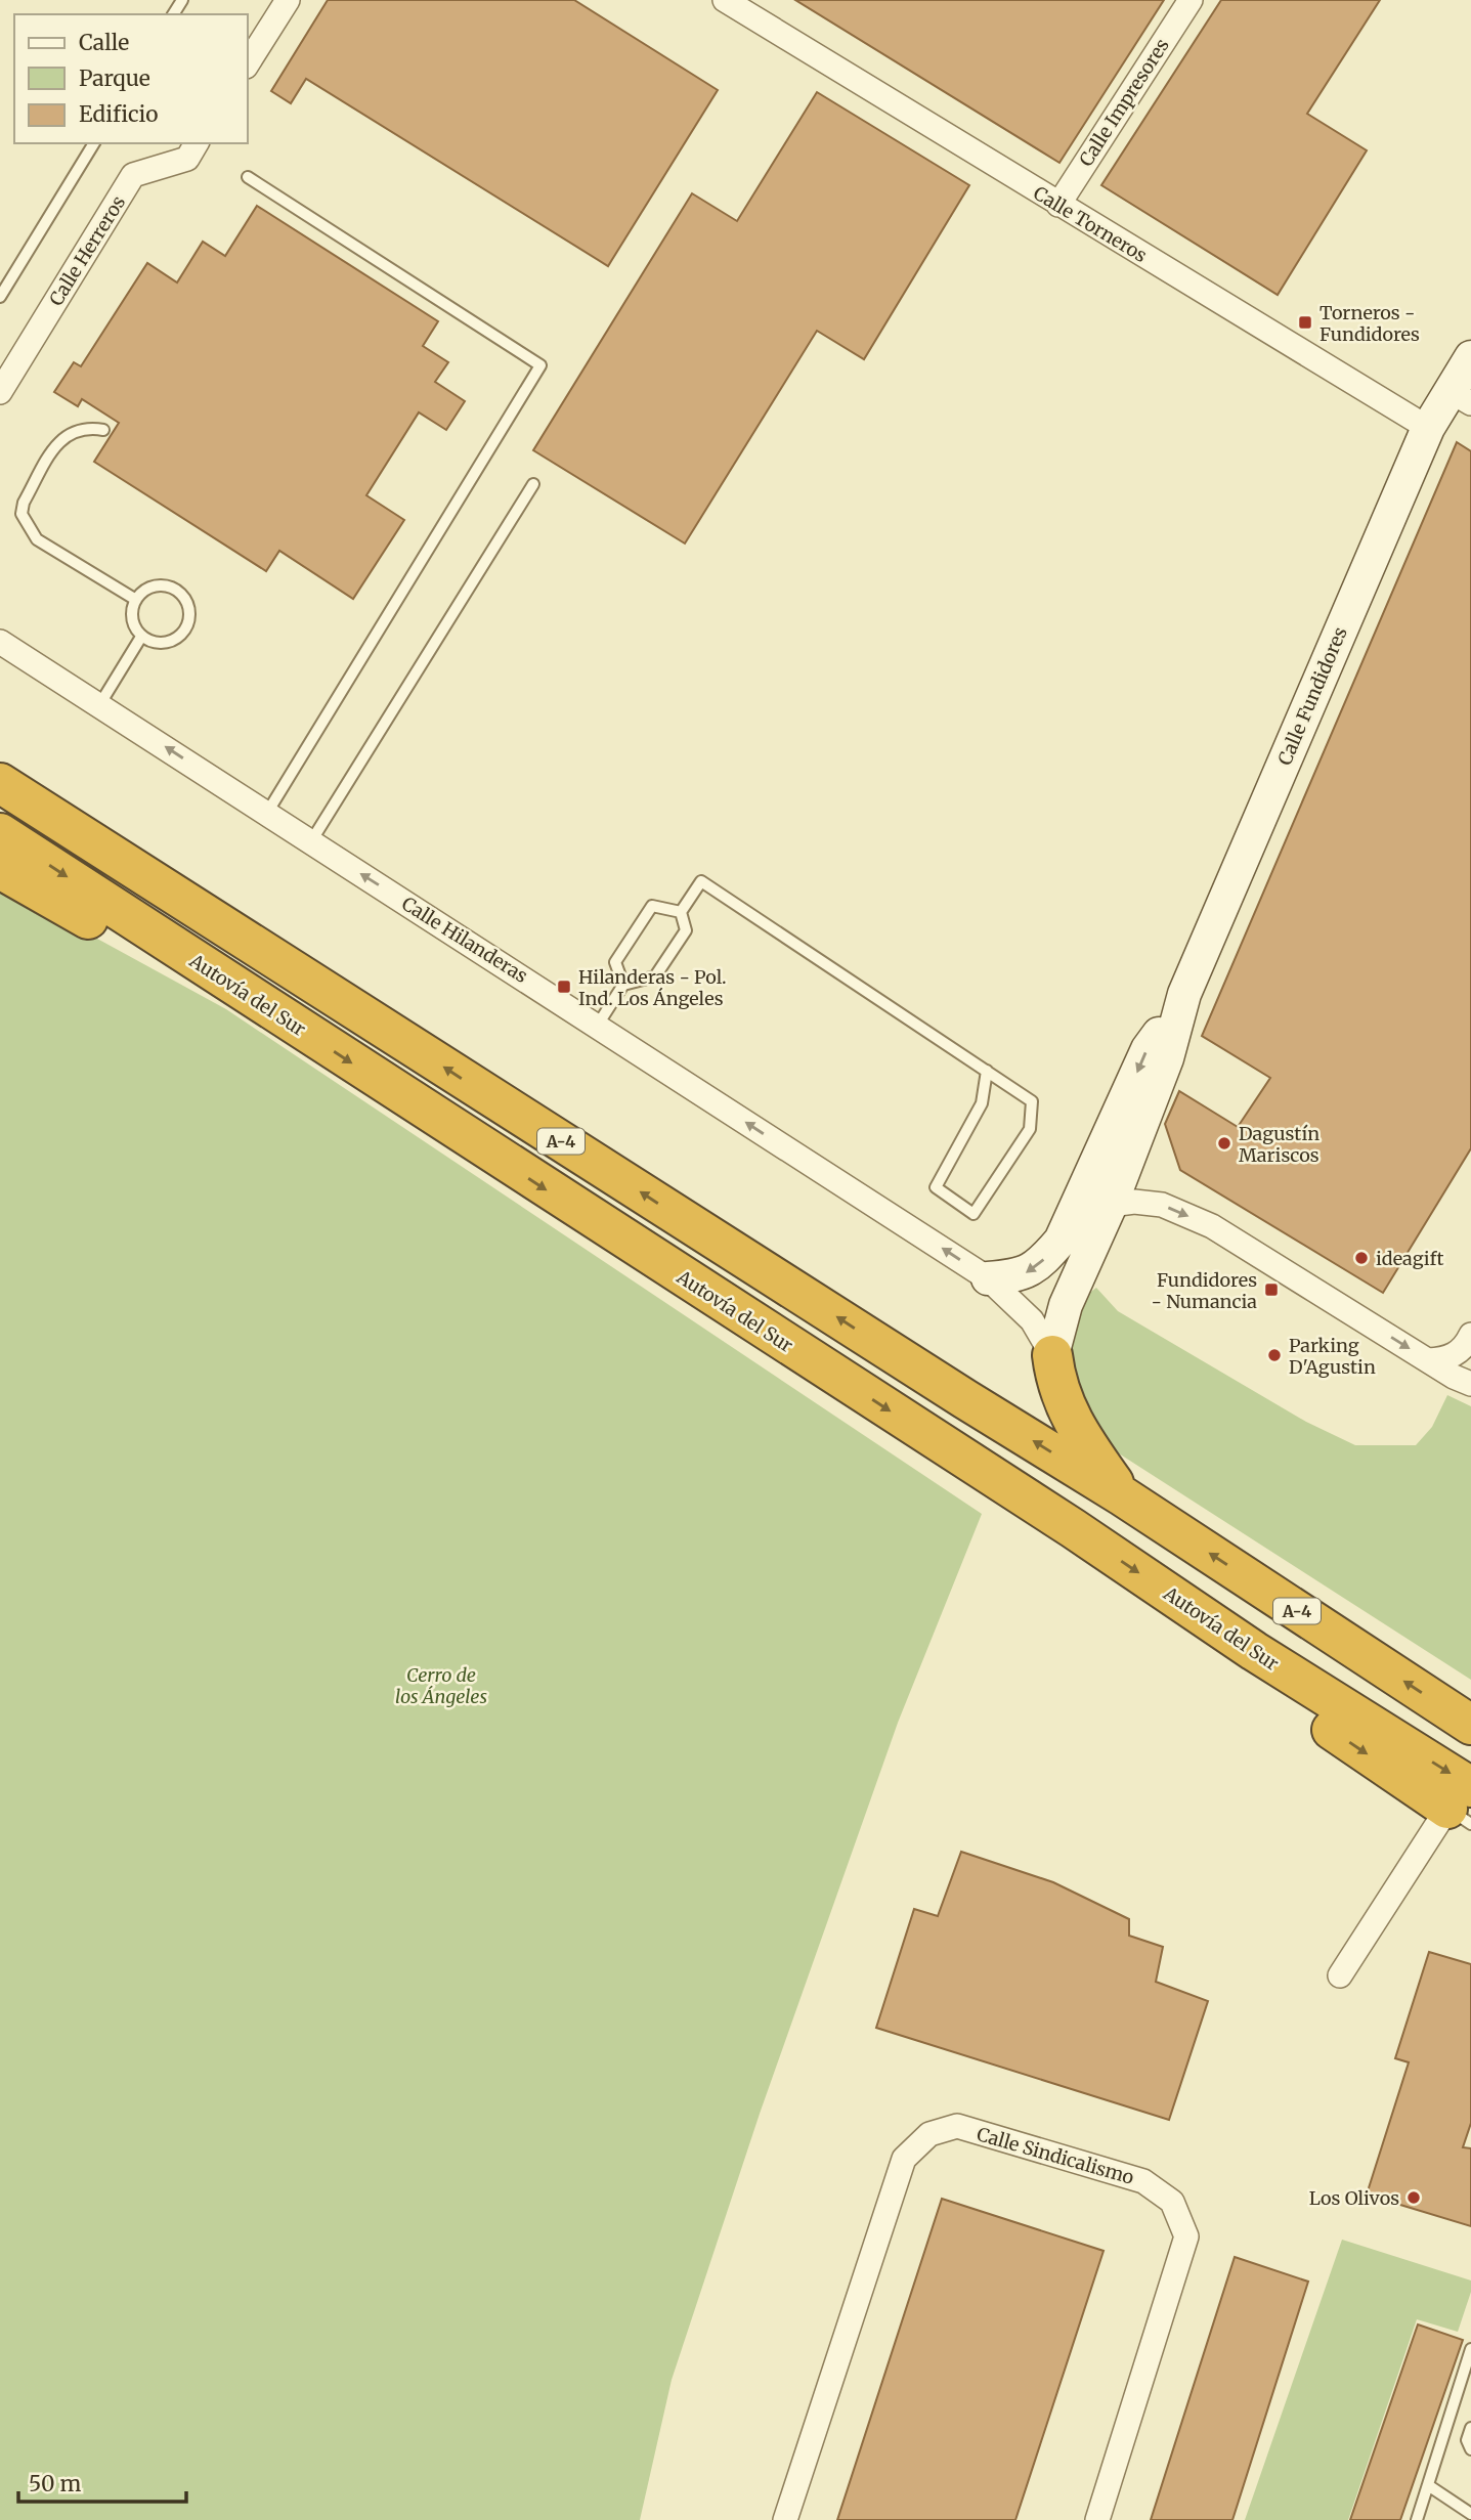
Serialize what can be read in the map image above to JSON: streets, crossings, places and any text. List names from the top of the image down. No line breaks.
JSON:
{"streets":{"highway":["Autovía del Sur","A-4"],"street":["Calle Impresores","Calle Torneros","Calle Herreros","Calle Fundidores","Calle Hilanderas","Calle Sindicalismo"]},"crossings":[["Calle Impresores","Calle Torneros"],["Calle Torneros","Calle Fundidores"],["Calle Fundidores","Calle Hilanderas"]],"one_way":["Calle Hilanderas"],"parks":["Cerro de los Ángeles"],"places":{"transit":["Torneros - Fundidores","Hilanderas - Pol. Ind. Los Ángeles","Fundidores - Numancia"],"other":["Dagustín Mariscos","ideagift","Parking D'Agustin","Los Olivos"]},"legend":["Calle","Parque","Edificio"],"scale_bar":"50 m"}
